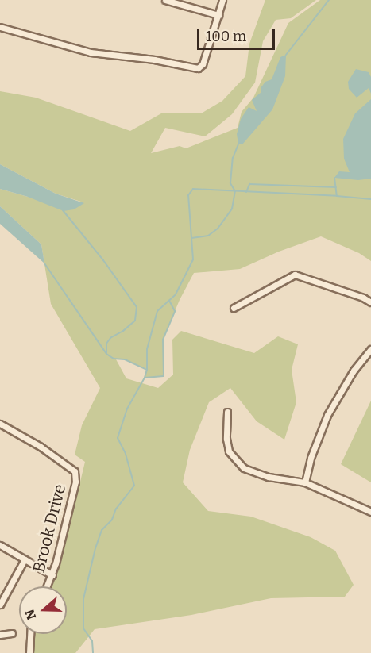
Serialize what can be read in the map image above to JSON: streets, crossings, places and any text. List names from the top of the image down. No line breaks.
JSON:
{"streets":{"street":["Brook Drive"]},"scale_bar":"100 m","north":"left"}
